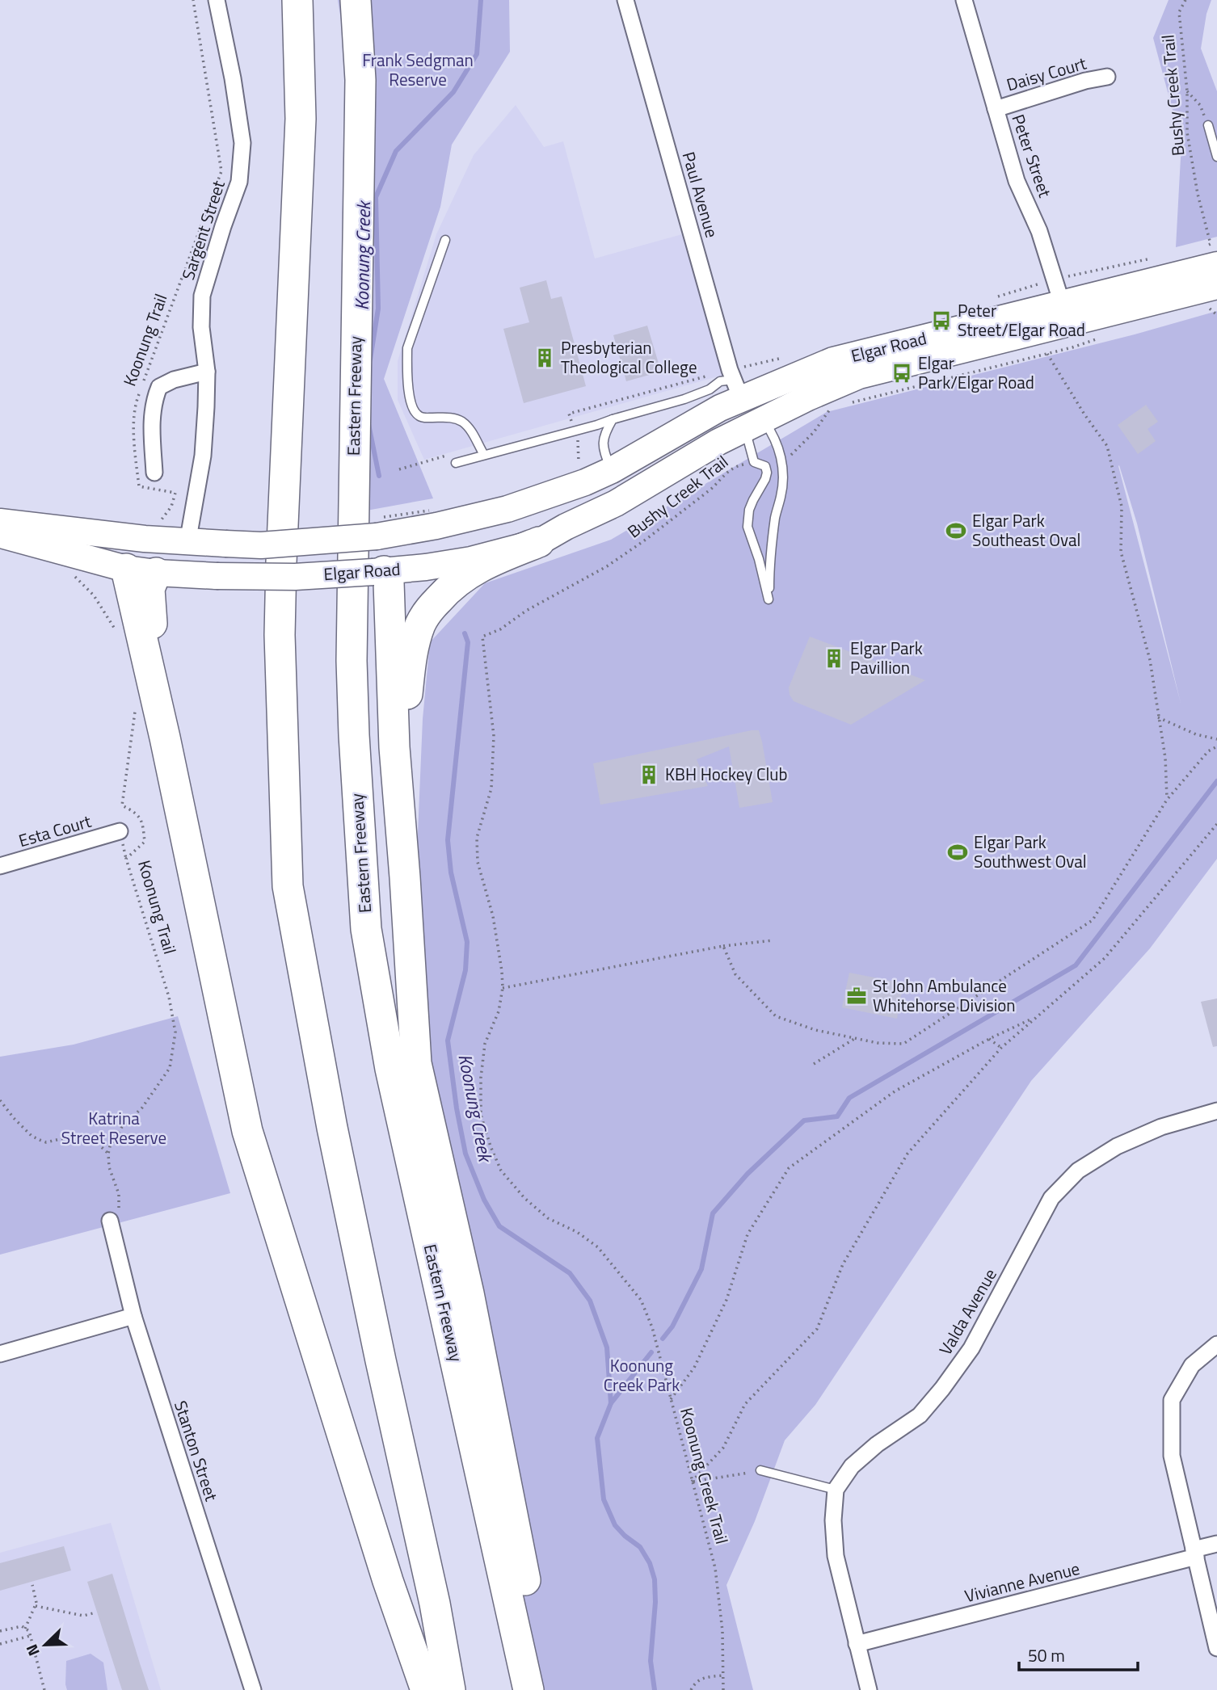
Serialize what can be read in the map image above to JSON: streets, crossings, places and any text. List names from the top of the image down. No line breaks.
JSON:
{"streets":{"highway":["Eastern Freeway"],"main road":["Elgar Road"],"street":["Daisy Court","Peter Street","Paul Avenue","Sargent Street","Esta Court","Valda Avenue","Stanton Street","Vivianne Avenue"],"path":["Bushy Creek Trail","Koonung Trail","Koonung Creek Trail"]},"crossings":[["Daisy Court","Peter Street"],["Bushy Creek Trail","Elgar Road"],["Bushy Creek Trail","Koonung Creek Trail"],["Peter Street","Elgar Road"],["Paul Avenue","Elgar Road"],["Sargent Street","Elgar Road"],["Koonung Trail","Elgar Road"]],"water":["Koonung Creek"],"parks":["Frank Sedgman Reserve","Katrina Street Reserve","Koonung Creek Park"],"places":{"bus stop":["Peter Street/Elgar Road","Elgar Park/Elgar Road"],"building":["Presbyterian Theological College","Elgar Park Pavillion","KBH Hockey Club"],"sports":["Elgar Park Southeast Oval","Elgar Park Southwest Oval"],"office":["St John Ambulance Whitehorse Division"]},"scale_bar":"50 m","north":"bottom left"}
